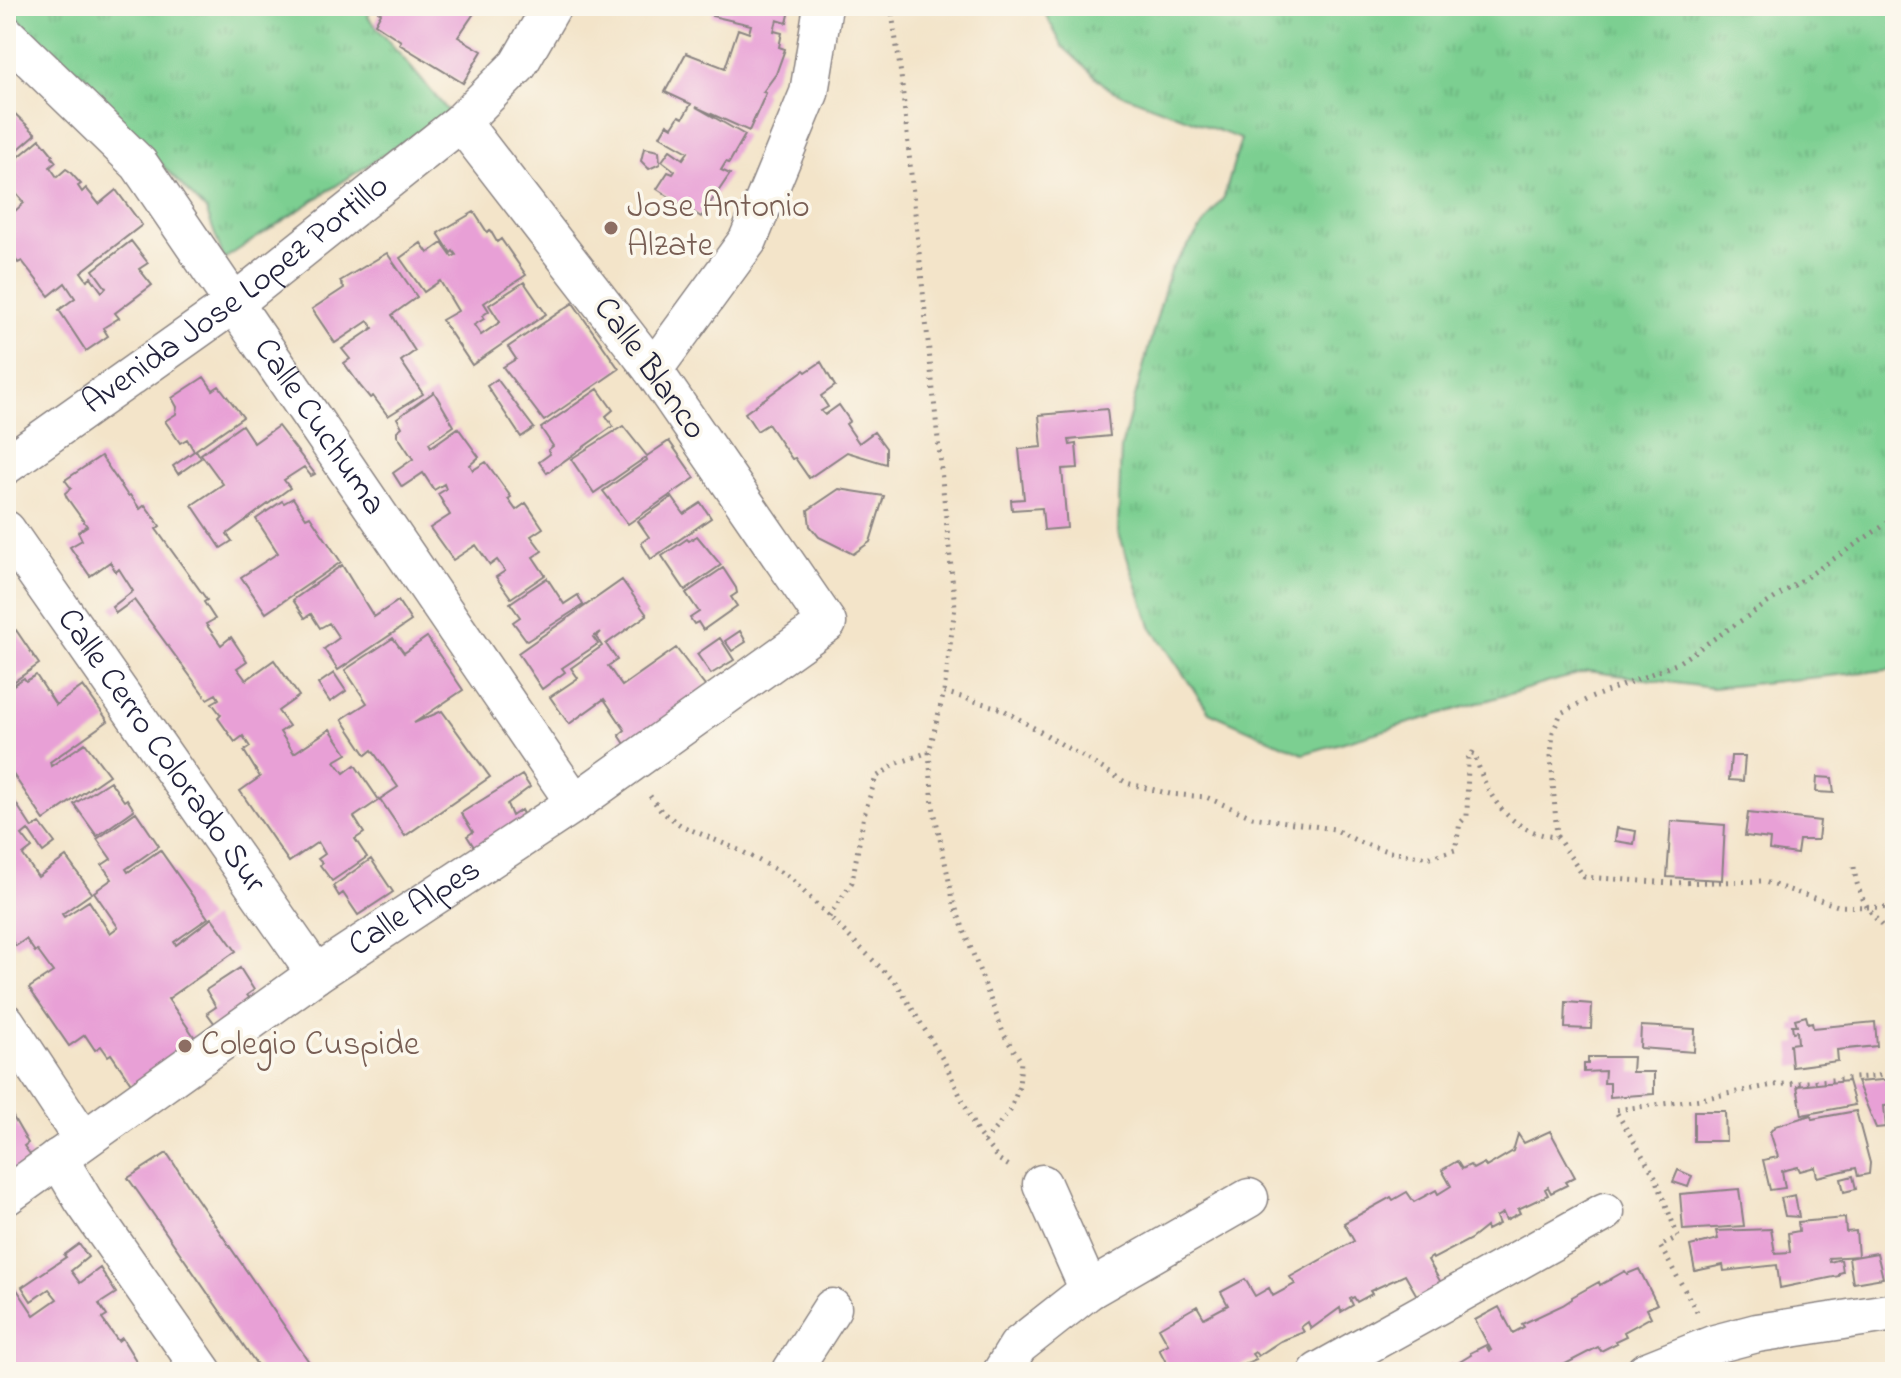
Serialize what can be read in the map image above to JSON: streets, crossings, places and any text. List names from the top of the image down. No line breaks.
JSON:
{"streets":{"street":["Avenida Jose Lopez Portillo","Calle Blanco","Calle Cuchuma","Calle Cerro Colorado Sur","Calle Alpes"]},"crossings":[["Avenida Jose Lopez Portillo","Calle Blanco"],["Avenida Jose Lopez Portillo","Calle Cuchuma"],["Calle Blanco","Calle Alpes"],["Calle Cuchuma","Calle Alpes"],["Calle Cerro Colorado Sur","Calle Alpes"]],"places":["Jose Antonio Alzate","Colegio Cuspide"]}
